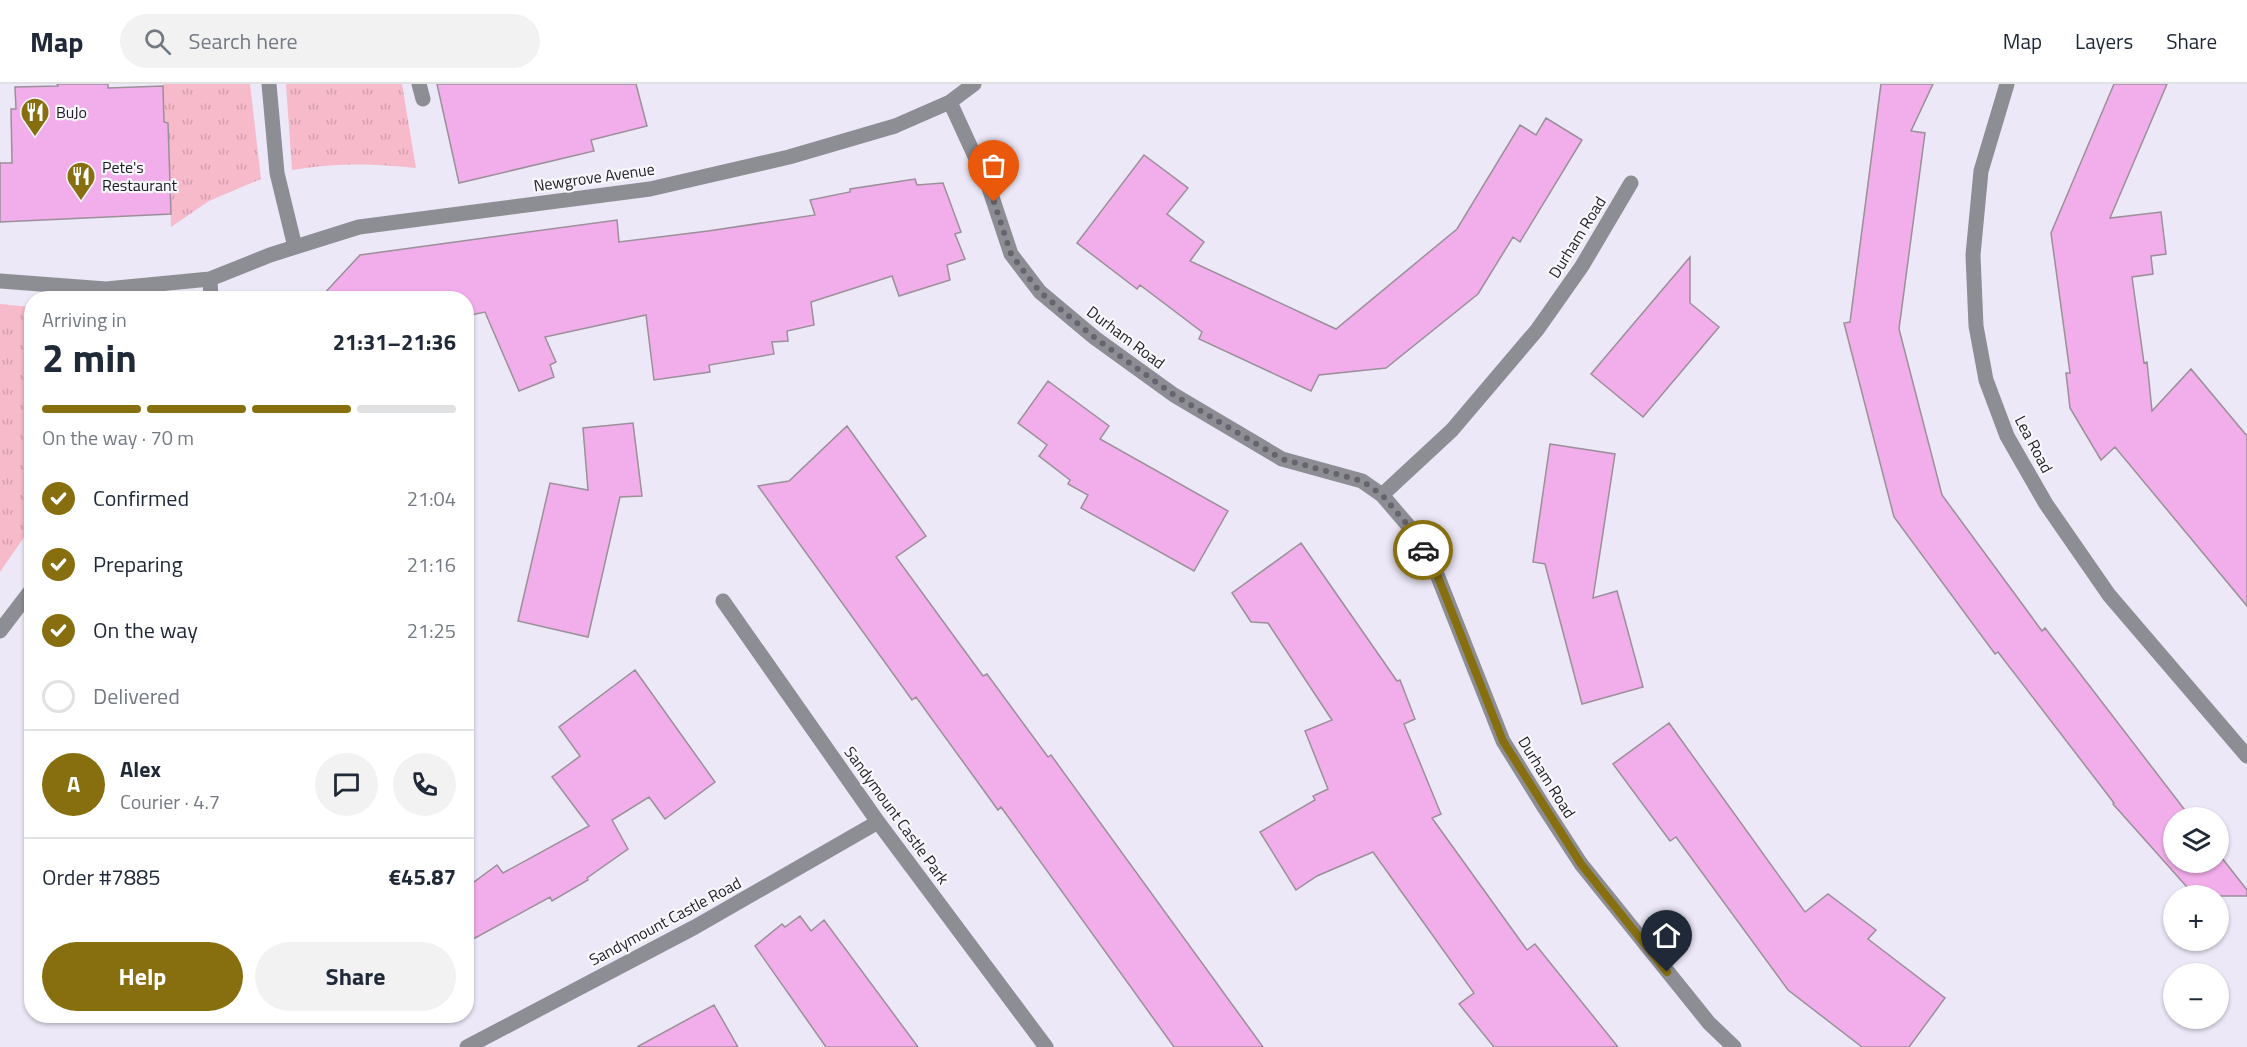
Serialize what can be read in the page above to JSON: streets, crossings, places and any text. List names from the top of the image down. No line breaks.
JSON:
{"streets":{"street":["Newgrove Avenue","Durham Road","Lea Road","Sandymount Castle Park","Sandymount Castle Road"]},"crossings":[["Newgrove Avenue","Durham Road"],["Sandymount Castle Park","Sandymount Castle Road"]],"places":{"restaurant":["BuJo","Pete's Restaurant"]},"page":{"header":"Map","search":"Search here","nav":["Map","Layers","Share"],"heading":["2 min","Arriving in","21:31–21:36"],"panel":["Alex","Courier · 4.7","Order #7885","€45.87"],"bar":"On the way · 70 m","list":[["Confirmed","21:04"],["Preparing","21:16"],["On the way","21:25"],"Delivered"],"round":"A","map_buttons":["+","−"],"buttons":["Help","Share"]}}
